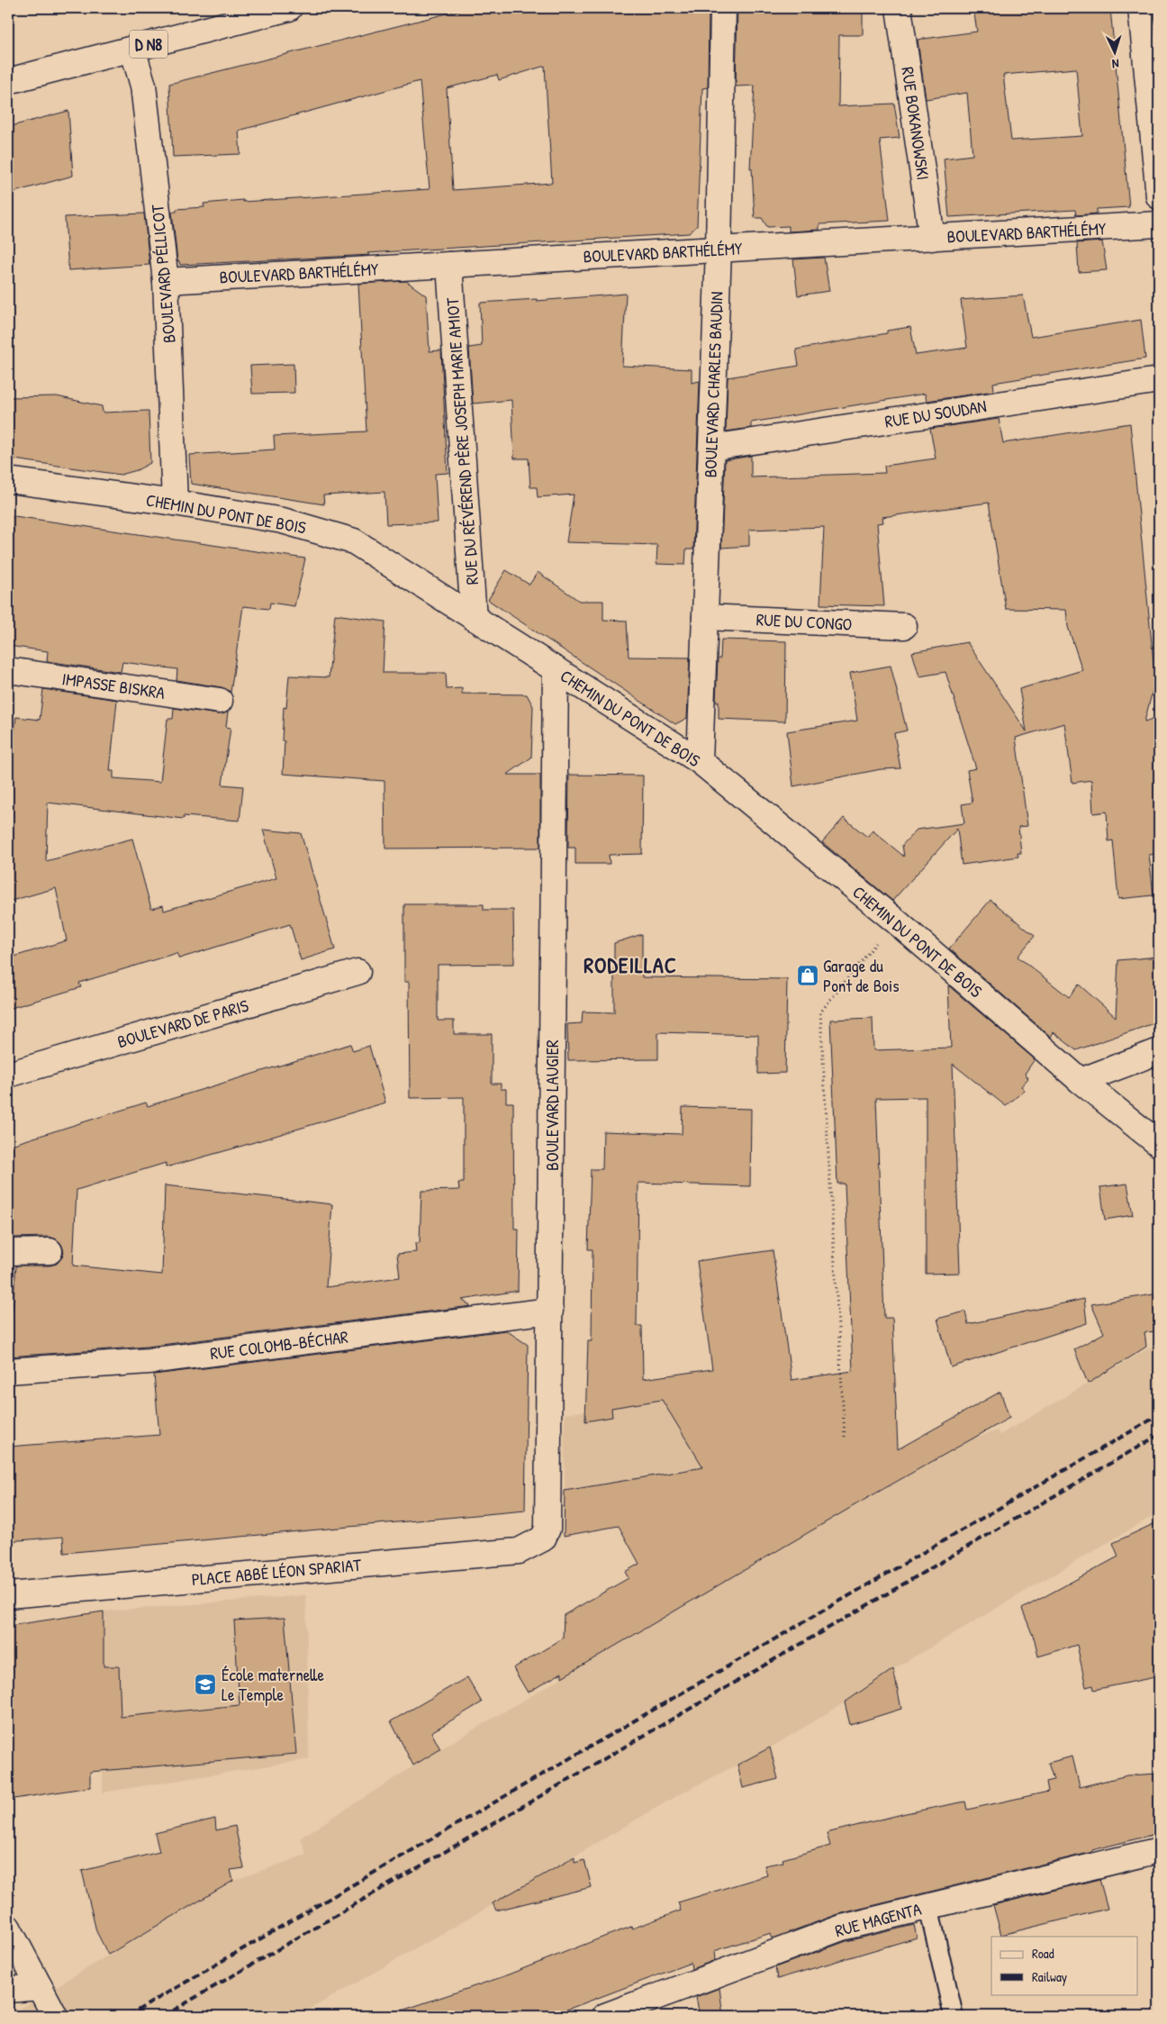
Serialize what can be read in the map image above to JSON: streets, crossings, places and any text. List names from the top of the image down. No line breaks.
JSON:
{"streets":{"street":["D N8","RUE BOKANOWSKI","BOULEVARD BARTHÉLÉMY","BOULEVARD PÉLLICOT","BOULEVARD CHARLES BAUDIN","RUE DU SOUDAN","RUE DU RÉVÉREND PÈRE JOSEPH MARIE AMIOT","CHEMIN DU PONT DE BOIS","RUE DU CONGO","IMPASSE BISKRA","BOULEVARD DE PARIS","BOULEVARD LAUGIER","RUE COLOMB-BÉCHAR","PLACE ABBÉ LÉON SPARIAT","RUE MAGENTA"]},"crossings":[["D N8","BOULEVARD PÉLLICOT"],["RUE BOKANOWSKI","BOULEVARD BARTHÉLÉMY"],["BOULEVARD BARTHÉLÉMY","BOULEVARD PÉLLICOT"],["BOULEVARD BARTHÉLÉMY","BOULEVARD CHARLES BAUDIN"],["BOULEVARD BARTHÉLÉMY","RUE DU RÉVÉREND PÈRE JOSEPH MARIE AMIOT"],["BOULEVARD PÉLLICOT","CHEMIN DU PONT DE BOIS"],["BOULEVARD CHARLES BAUDIN","RUE DU SOUDAN"],["BOULEVARD CHARLES BAUDIN","CHEMIN DU PONT DE BOIS"],["BOULEVARD CHARLES BAUDIN","RUE DU CONGO"],["RUE DU RÉVÉREND PÈRE JOSEPH MARIE AMIOT","CHEMIN DU PONT DE BOIS"],["CHEMIN DU PONT DE BOIS","BOULEVARD LAUGIER"],["BOULEVARD LAUGIER","RUE COLOMB-BÉCHAR"],["BOULEVARD LAUGIER","PLACE ABBÉ LÉON SPARIAT"]],"districts":["RODEILLAC"],"places":{"shop":["Garage du Pont de Bois"],"school or university":["École maternelle Le Temple"]},"legend":["Road","Railway"],"north":"bottom"}
